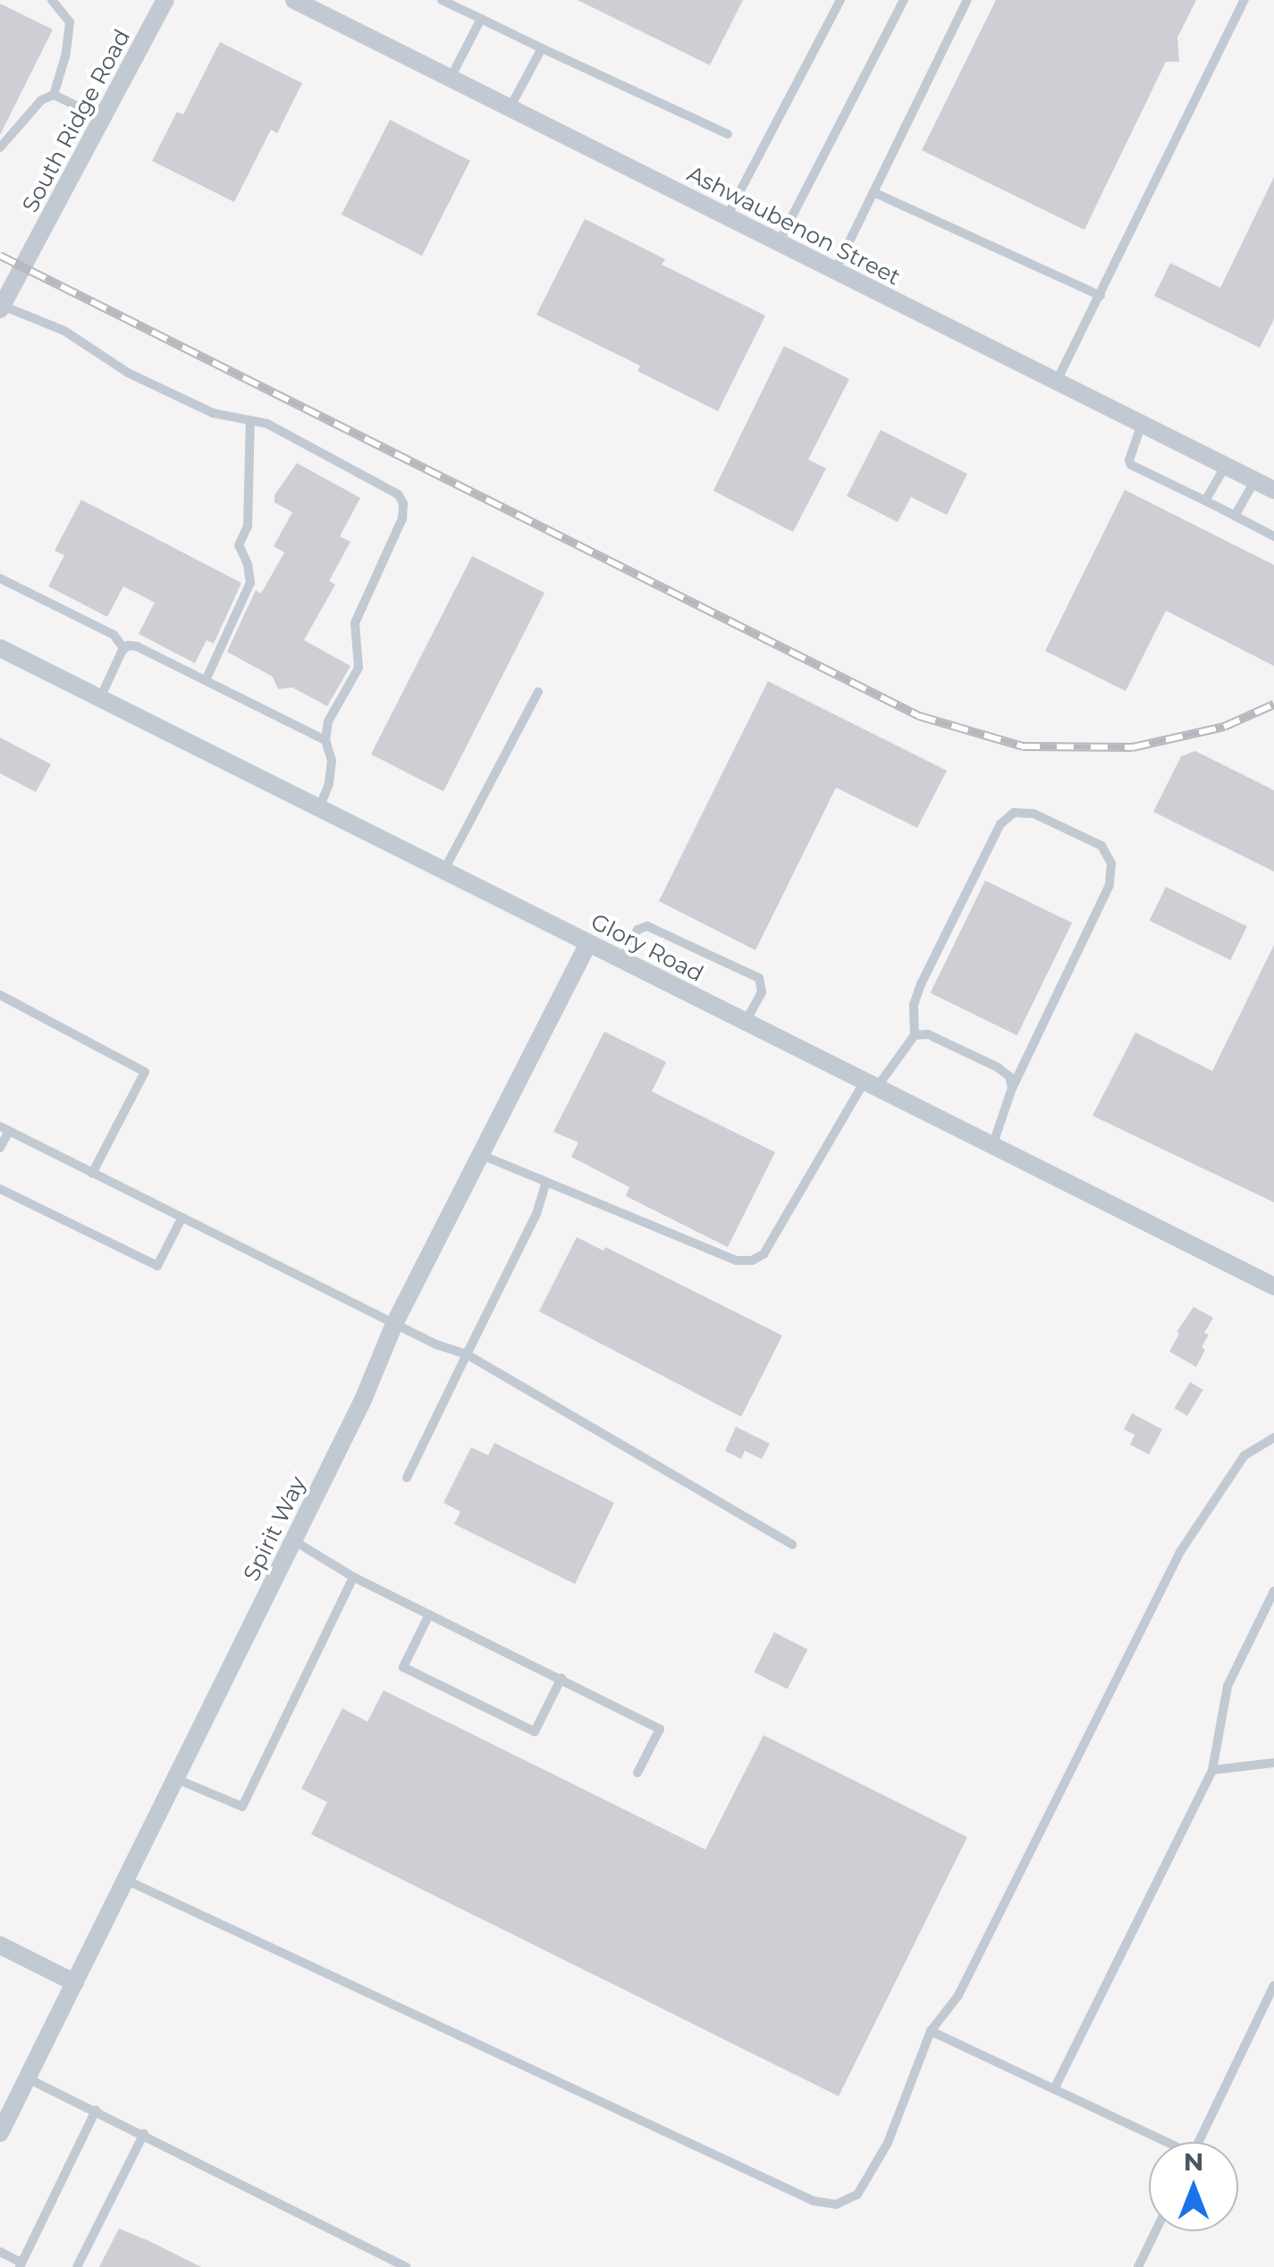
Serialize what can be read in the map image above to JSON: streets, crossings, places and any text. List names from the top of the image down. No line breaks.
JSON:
{"streets":{"street":["South Ridge Road","Ashwaubenon Street","Glory Road","Spirit Way"]},"crossings":[["Glory Road","Spirit Way"]],"north":"top"}
